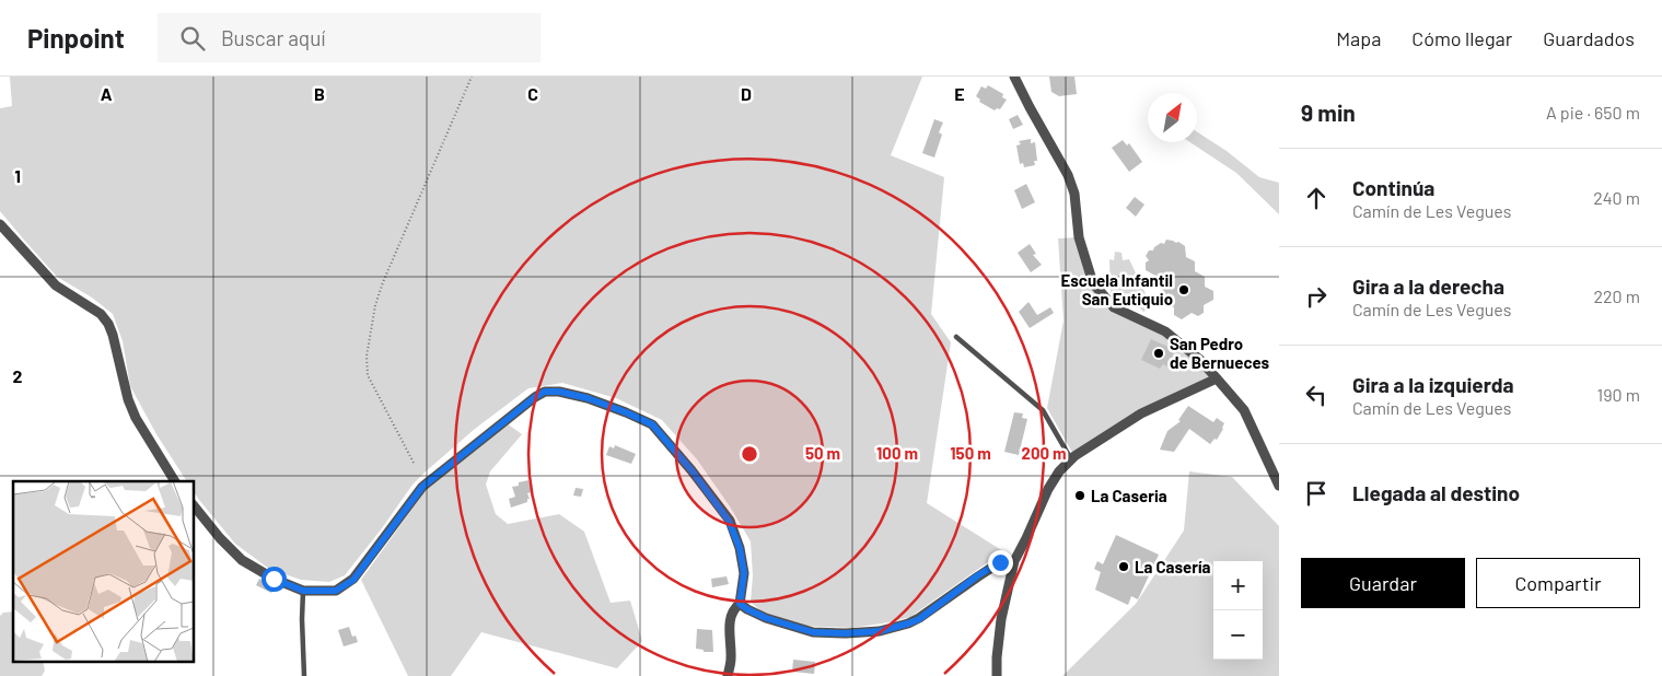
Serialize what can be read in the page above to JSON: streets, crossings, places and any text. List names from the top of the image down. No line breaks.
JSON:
{"places":["Escuela Infantil San Eutiquio","San Pedro de Bernueces","La Caseria","La Casería"],"north":"top right","page":{"header":"Pinpoint","search":"Buscar aquí","nav":["Mapa","Cómo llegar","Guardados"],"heading":["9 min","A pie · 650 m"],"list":[["Continúa","Camín de Les Vegues","240 m"],["Gira a la derecha","Camín de Les Vegues","220 m"],["Gira a la izquierda","Camín de Les Vegues","190 m"],"Llegada al destino"],"buttons":["Guardar","Compartir"],"map_buttons":["+","−"]},"grid":{"columns":["A","B","C","D","E"],"rows":["1","2"]},"rings":["50 m","100 m","150 m","200 m"]}
